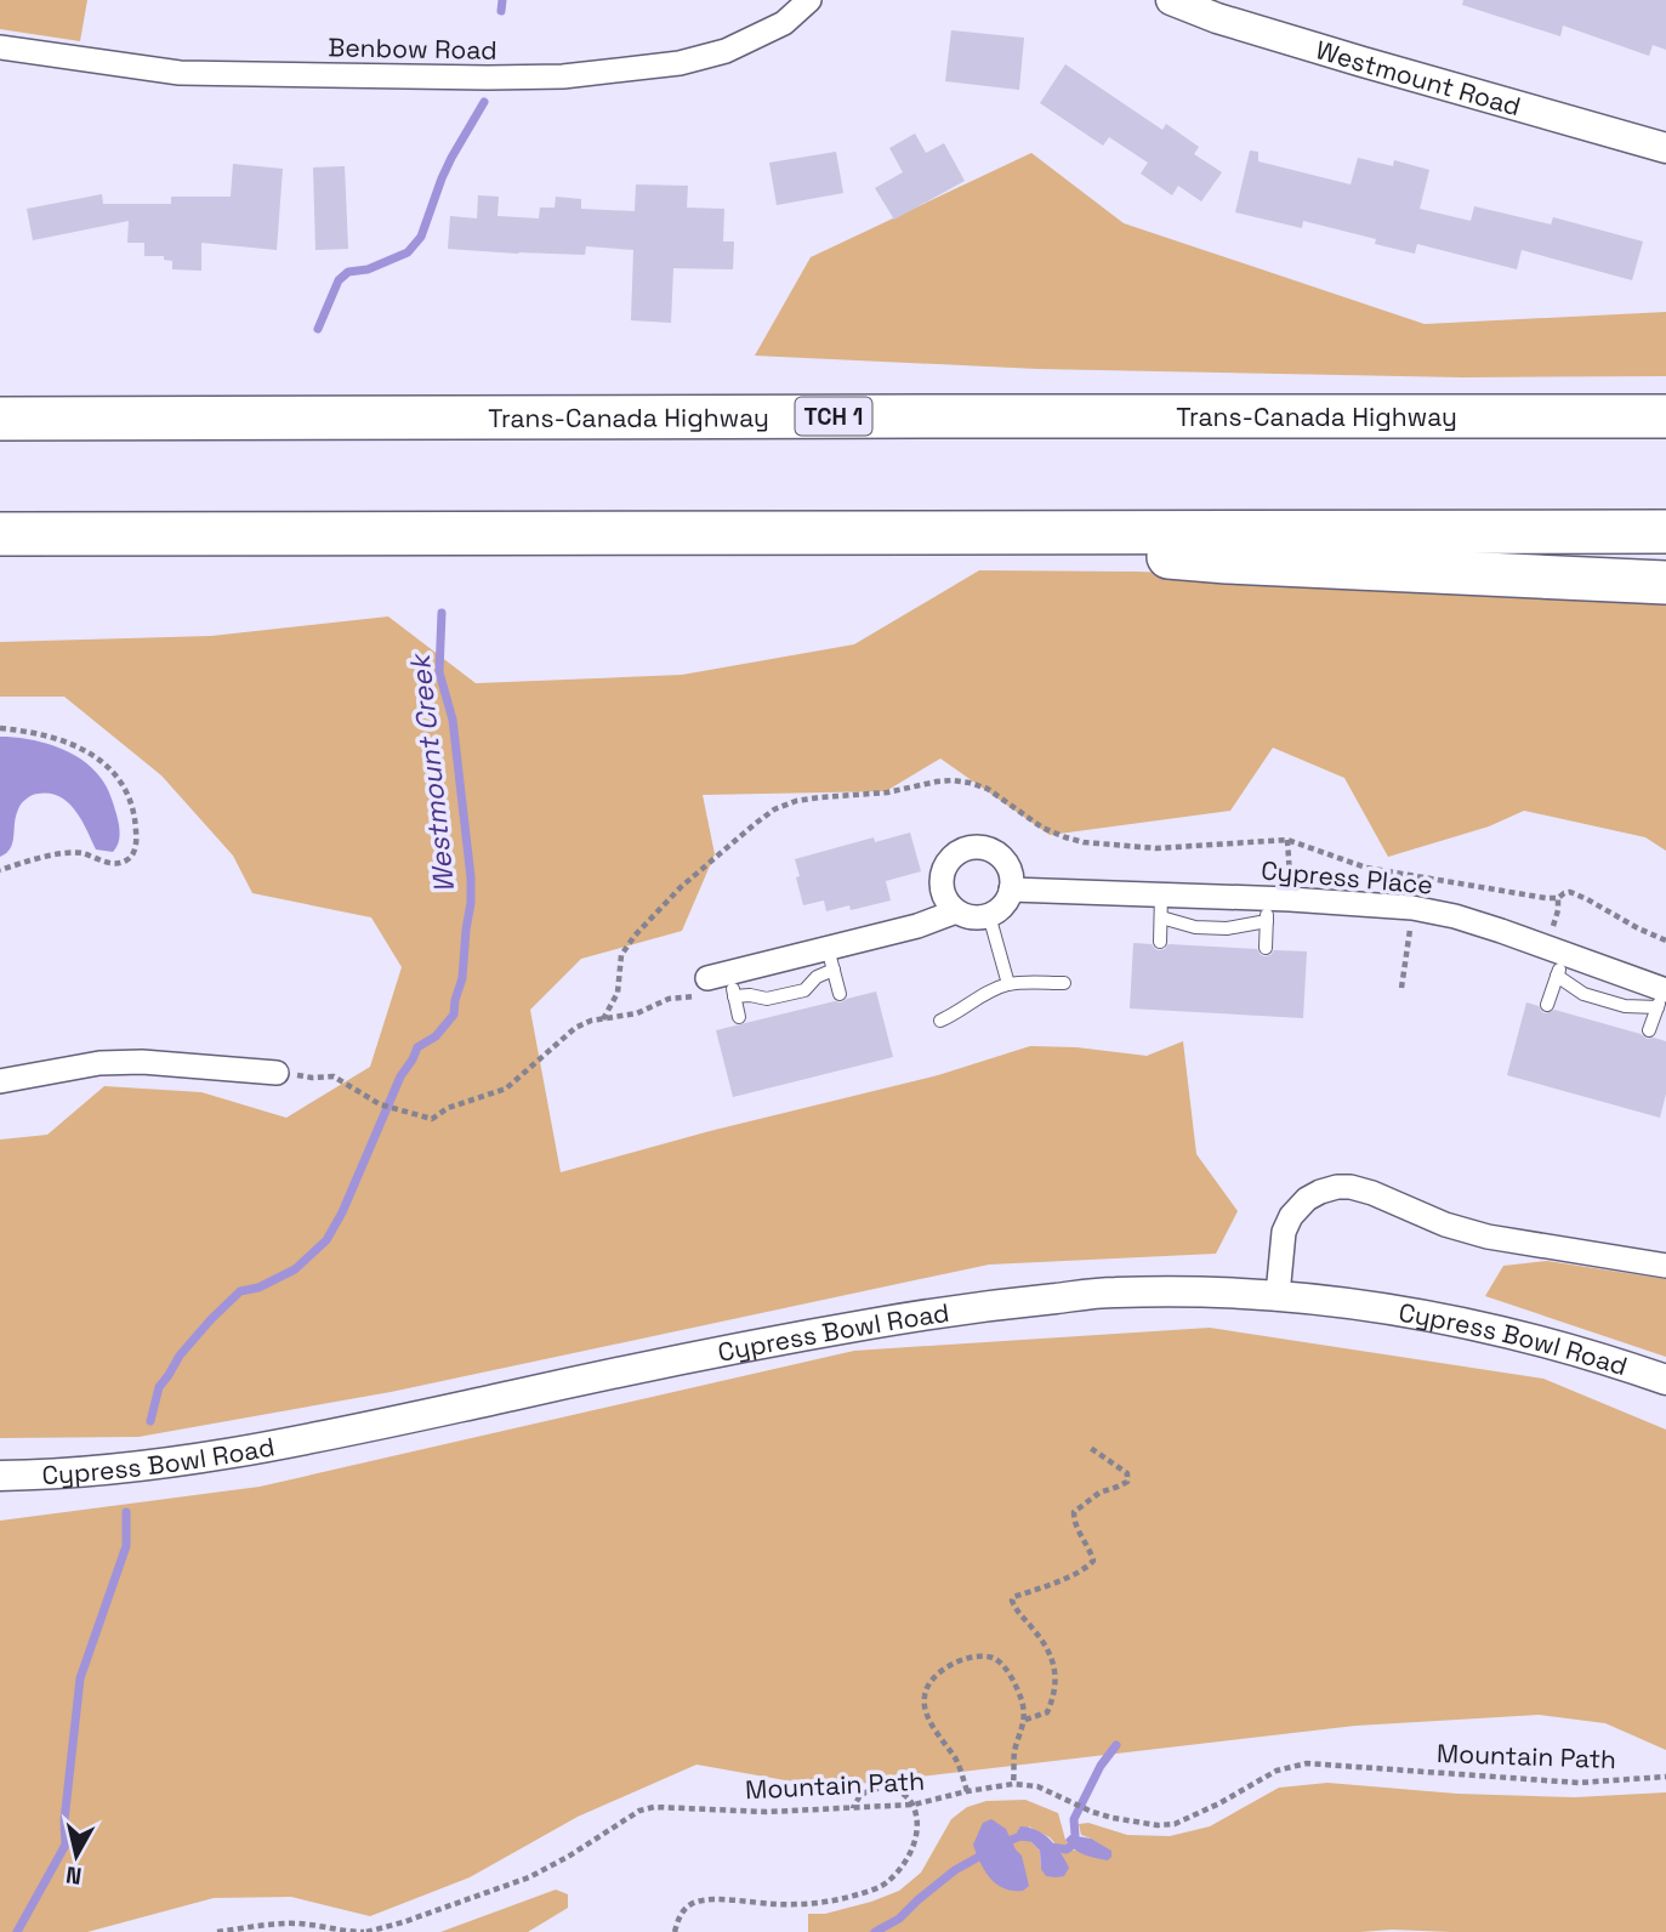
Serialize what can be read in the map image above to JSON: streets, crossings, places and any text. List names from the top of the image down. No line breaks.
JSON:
{"streets":{"highway":["Trans-Canada Highway","TCH 1"],"street":["Benbow Road","Westmount Road","Cypress Place","Cypress Bowl Road"],"path":["Mountain Path"]},"water":["Westmount Creek"],"north":"bottom"}
